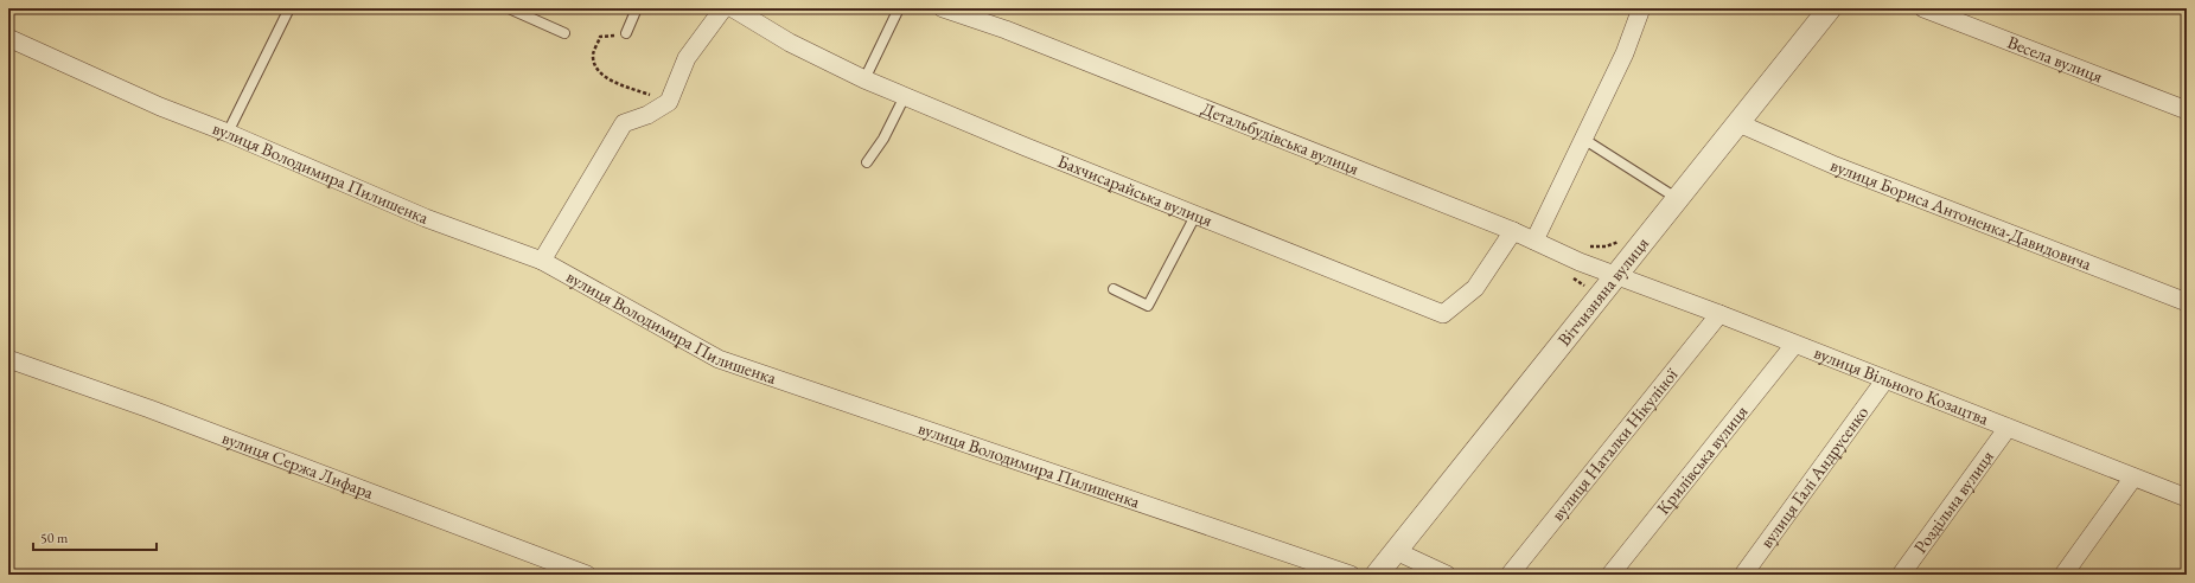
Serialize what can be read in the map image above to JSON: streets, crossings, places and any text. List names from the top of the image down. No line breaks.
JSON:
{"streets":{"street":["Весела вулиця","Детальбудівська вулиця","вулиця Володимира Пилишенка","Бахчисарайська вулиця","вулиця Бориса Антоненка-Давидовича","Вітчизняна вулиця","вулиця Вільного Козацтва","вулиця Наталки Нікуліної","Крилівська вулиця","вулиця Сержа Лифара","вулиця Галі Андрусенко","Роздільна вулиця"]},"crossings":[["Детальбудівська вулиця","Бахчисарайська вулиця"],["Детальбудівська вулиця","Вітчизняна вулиця"],["Детальбудівська вулиця","вулиця Вільного Козацтва"],["вулиця Бориса Антоненка-Давидовича","Вітчизняна вулиця"],["Вітчизняна вулиця","вулиця Вільного Козацтва"],["вулиця Вільного Козацтва","вулиця Наталки Нікуліної"],["вулиця Вільного Козацтва","Крилівська вулиця"],["вулиця Вільного Козацтва","вулиця Галі Андрусенко"],["вулиця Вільного Козацтва","Роздільна вулиця"]],"scale_bar":"50 m"}
